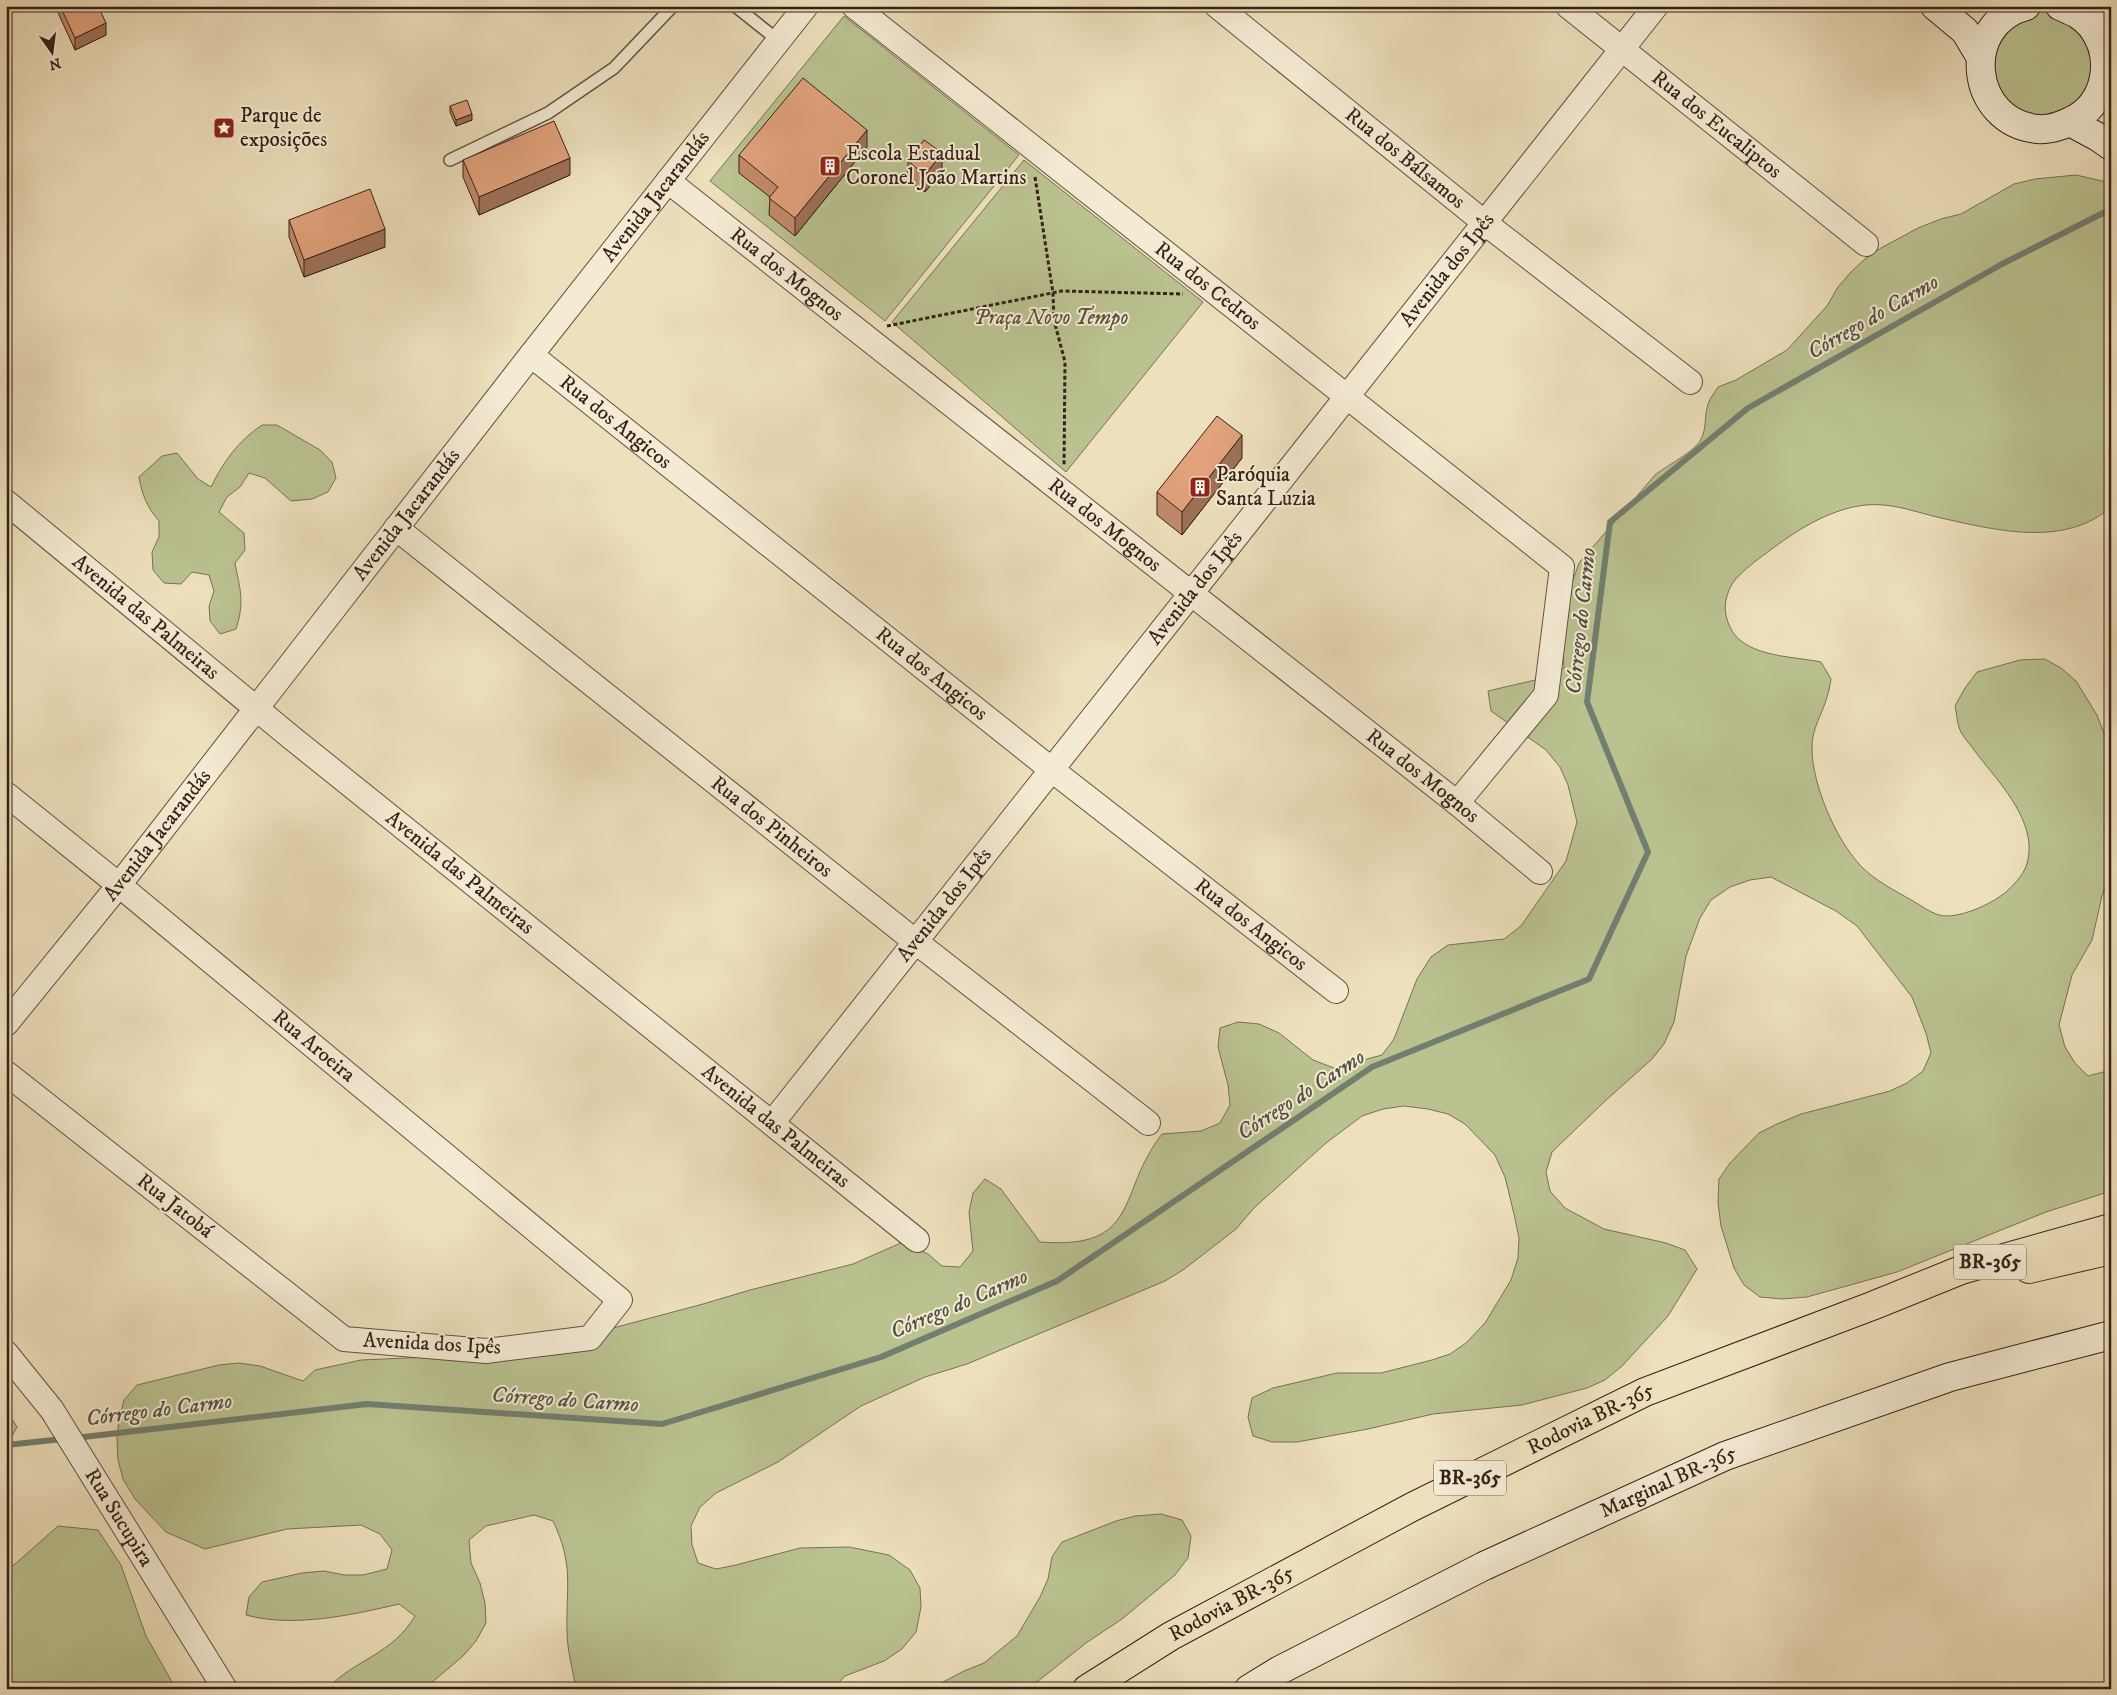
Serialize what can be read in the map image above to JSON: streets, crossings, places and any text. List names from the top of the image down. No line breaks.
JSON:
{"streets":{"main road":["BR-365","Rodovia BR-365"],"street":["Rua dos Eucaliptos","Rua dos Bálsamos","Avenida Jacarandás","Avenida dos Ipês","Rua dos Mognos","Rua dos Cedros","Rua dos Angicos","Avenida das Palmeiras","Rua dos Pinheiros","Rua Aroeira","Rua Jatobá","Marginal BR-365","Rua Sucupira"]},"crossings":[["Rua dos Eucaliptos","Avenida dos Ipês"],["Rua dos Bálsamos","Avenida dos Ipês"],["Avenida Jacarandás","Rua dos Mognos"],["Avenida Jacarandás","Rua dos Angicos"],["Avenida Jacarandás","Avenida das Palmeiras"],["Avenida Jacarandás","Rua dos Pinheiros"],["Avenida Jacarandás","Rua Aroeira"],["Avenida dos Ipês","Rua dos Mognos"],["Avenida dos Ipês","Rua dos Cedros"],["Avenida dos Ipês","Rua dos Angicos"],["Avenida dos Ipês","Avenida das Palmeiras"],["Avenida dos Ipês","Rua dos Pinheiros"],["Avenida dos Ipês","Rua Aroeira"],["Avenida dos Ipês","Rua Jatobá"],["Rua dos Mognos","Rua dos Cedros"]],"water":["Córrego do Carmo"],"parks":["Praça Novo Tempo"],"places":{"place":["Parque de exposições"],"building":["Escola Estadual Coronel João Martins","Paróquia Santa Luzia"]},"north":"bottom"}
